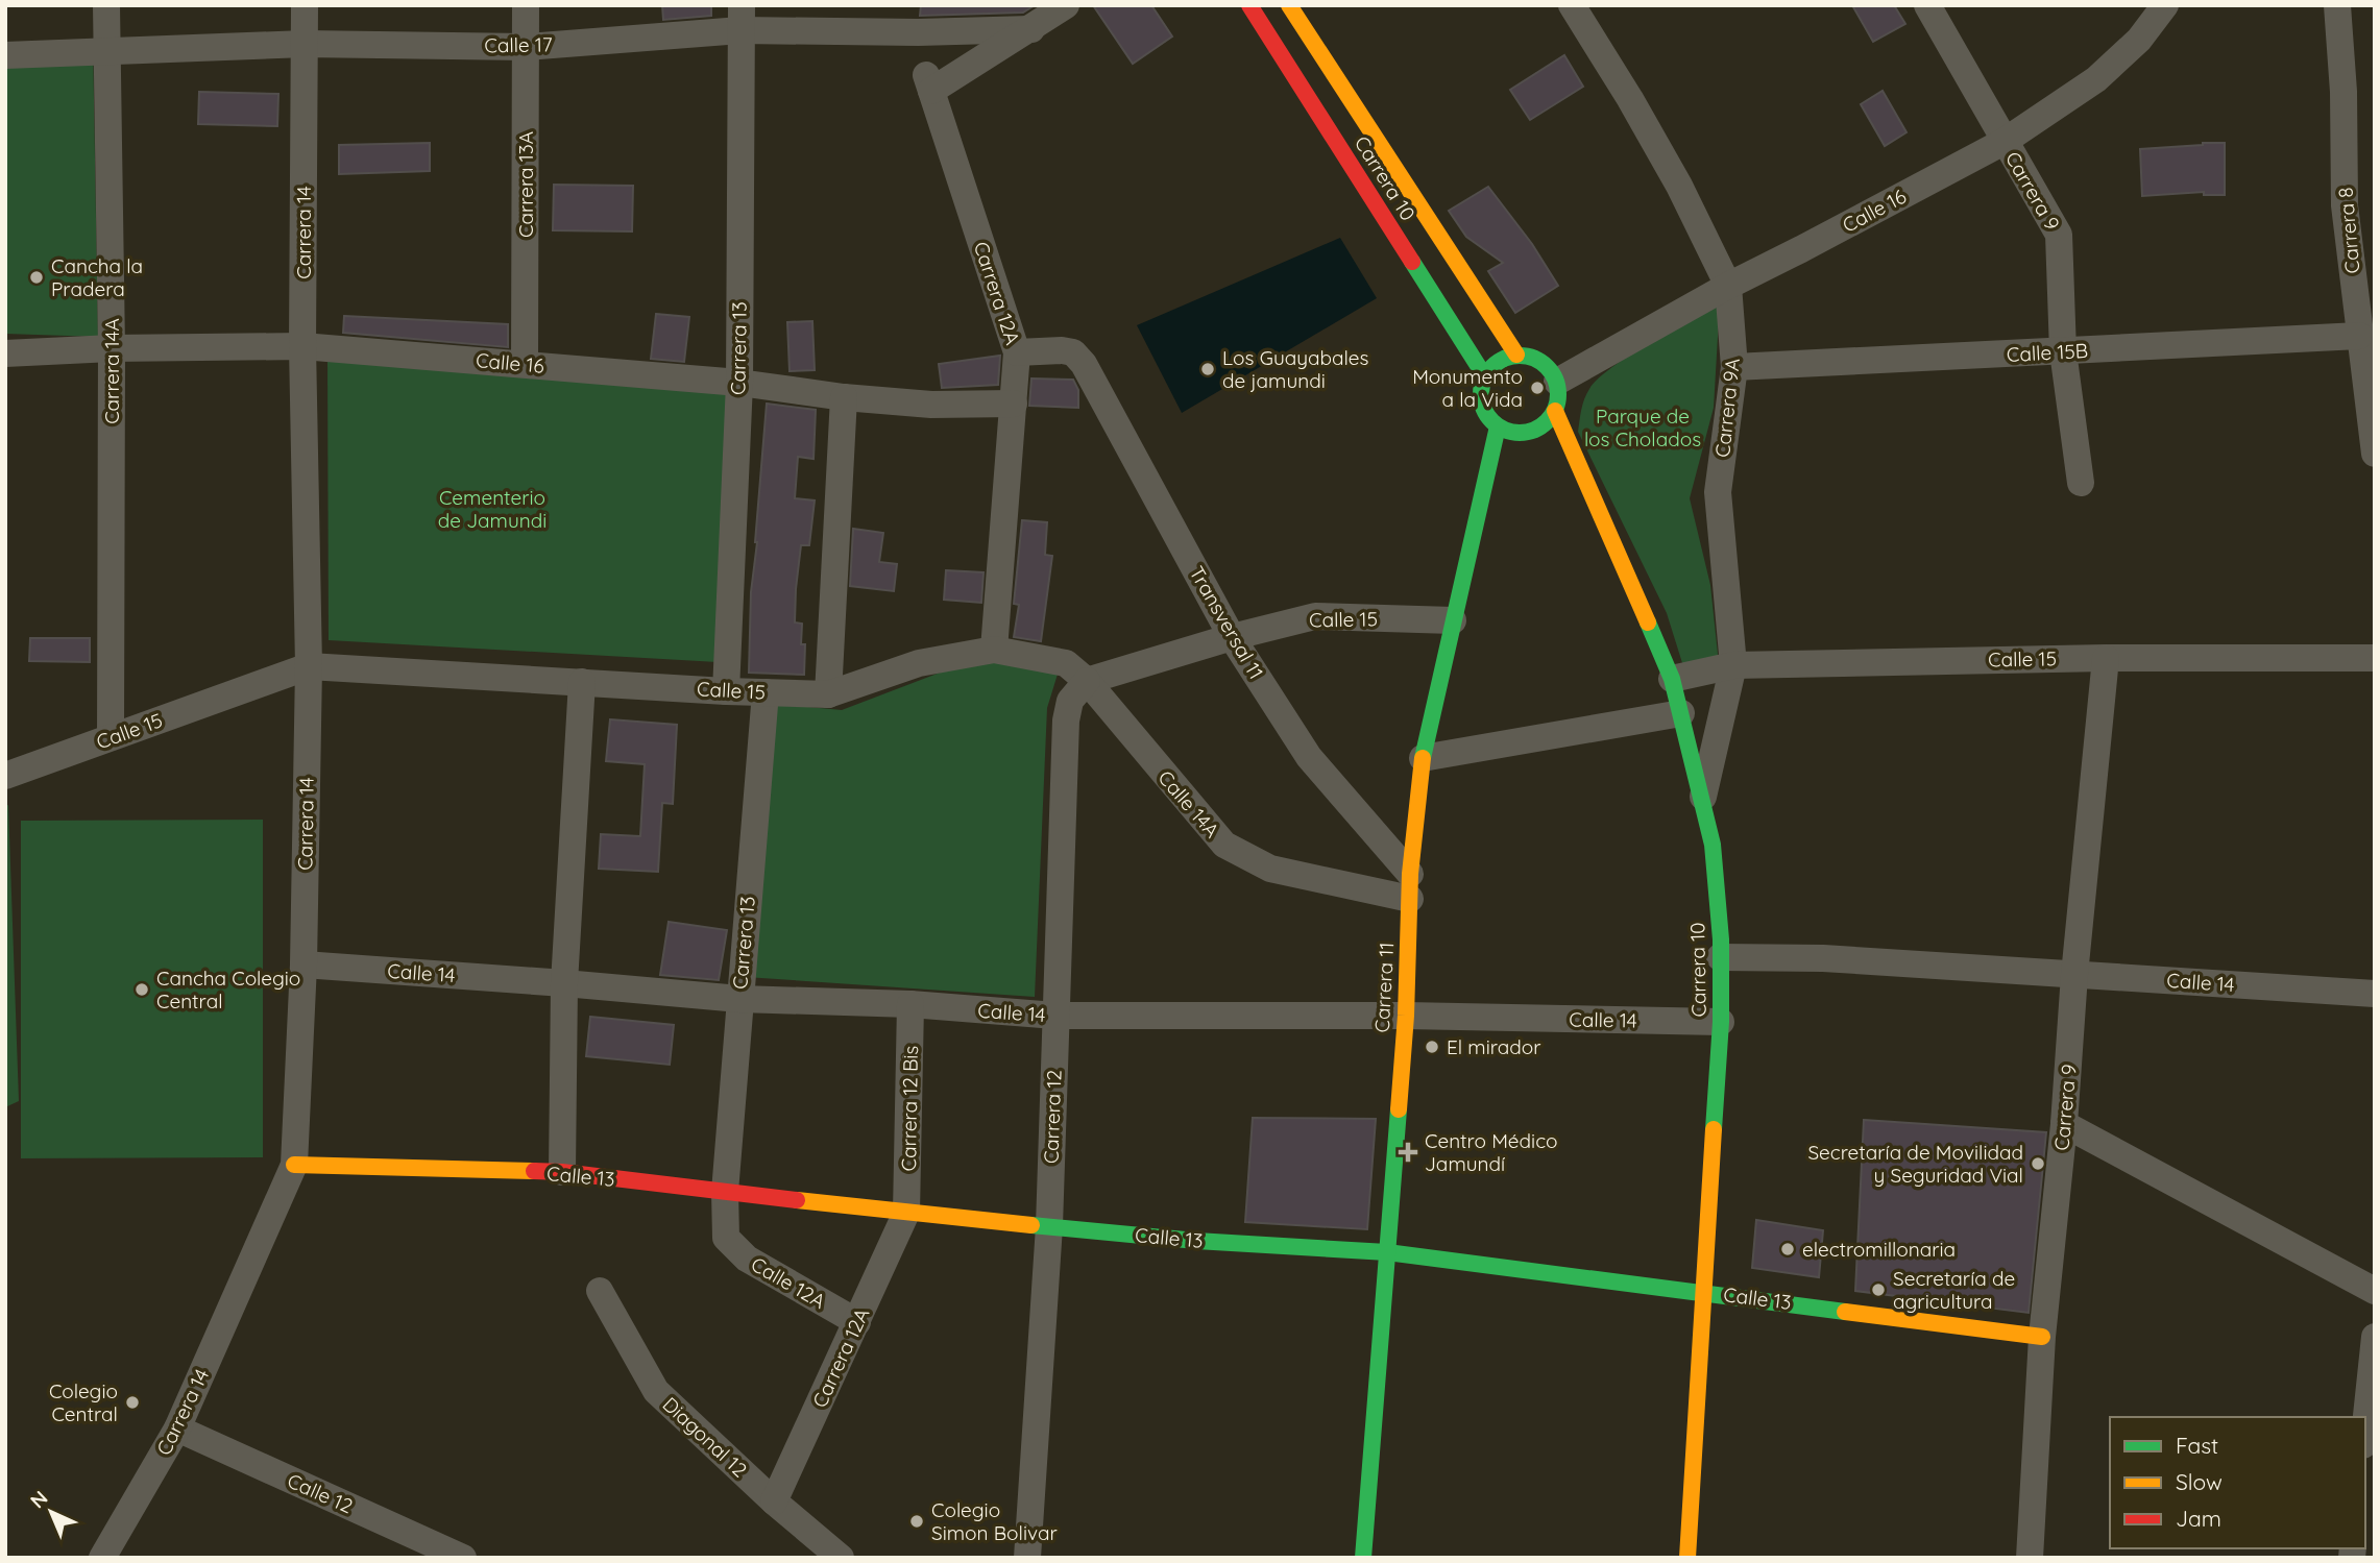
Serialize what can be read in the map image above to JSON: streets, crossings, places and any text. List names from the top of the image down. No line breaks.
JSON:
{"streets":{"main road":["Carrera 10","Carrera 11","Calle 13"],"street":["Calle 17","Carrera 13A","Carrera 9","Calle 16","Carrera 8","Carrera 14","Carrera 12A","Carrera 13","Calle 15B","Carrera 14A","Carrera 9A","Calle 15","Transversal 11","Calle 14A","Calle 14","Carrera 12 Bis","Carrera 12","Calle 12A","Diagonal 12","Calle 12"]},"crossings":[["Calle 17","Carrera 13A"],["Calle 17","Carrera 14"],["Calle 17","Carrera 12A"],["Calle 17","Carrera 13"],["Calle 17","Carrera 14A"],["Carrera 10","Calle 16"],["Carrera 10","Carrera 9A"],["Carrera 10","Calle 15"],["Carrera 10","Calle 14"],["Carrera 10","Carrera 11"],["Carrera 10","Calle 13"],["Carrera 13A","Calle 16"],["Carrera 9","Calle 16"],["Carrera 9","Calle 15B"],["Carrera 9","Calle 15"],["Carrera 9","Calle 14"],["Carrera 9","Calle 13"],["Calle 16","Carrera 14"],["Calle 16","Carrera 12A"],["Calle 16","Carrera 13"],["Calle 16","Carrera 14A"],["Calle 16","Carrera 9A"],["Calle 16","Carrera 11"],["Carrera 8","Calle 15B"],["Carrera 14","Calle 15"],["Carrera 14","Calle 14"],["Carrera 14","Calle 13"],["Carrera 14","Calle 12"],["Carrera 12A","Calle 15"],["Carrera 12A","Transversal 11"],["Carrera 12A","Carrera 12 Bis"],["Carrera 12A","Calle 13"],["Carrera 12A","Calle 12A"],["Carrera 12A","Diagonal 12"],["Carrera 13","Calle 15"],["Carrera 13","Calle 14"],["Carrera 13","Calle 13"],["Carrera 13","Calle 12A"],["Calle 15B","Carrera 9A"],["Carrera 14A","Calle 15"],["Carrera 9A","Calle 15"],["Calle 15","Transversal 11"],["Calle 15","Calle 14A"],["Calle 15","Carrera 11"],["Calle 15","Carrera 12"],["Transversal 11","Calle 14A"],["Transversal 11","Carrera 11"],["Calle 14A","Carrera 11"],["Calle 14A","Carrera 12"],["Calle 14","Carrera 11"],["Calle 14","Carrera 12 Bis"],["Calle 14","Carrera 12"],["Carrera 11","Calle 13"],["Carrera 12 Bis","Calle 13"],["Carrera 12","Calle 13"],["Calle 13","Calle 12A"]],"parks":["Parque de los Cholados","Cementerio de Jamundi"],"places":{"other":["Cancha la Pradera","Los Guayabales de jamundi","Monumento a la Vida","Cancha Colegio Central","El mirador","Secretaría de Movilidad y Seguridad Vial","electromillonaria","Secretaría de agricultura","Colegio Central","Colegio Simon Bolivar"],"health":["Centro Médico Jamundí"]},"legend":["Fast","Slow","Jam"],"north":"top left"}
